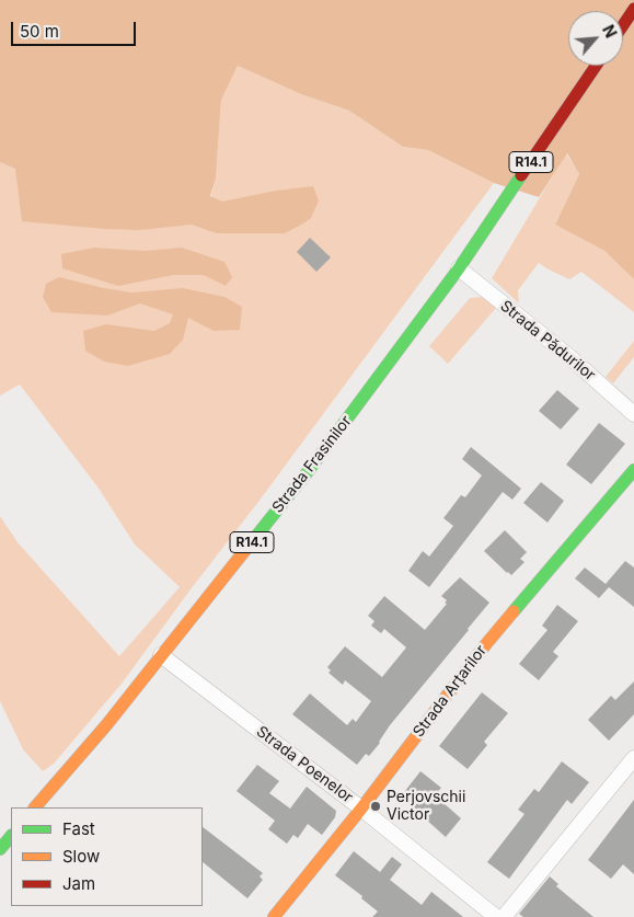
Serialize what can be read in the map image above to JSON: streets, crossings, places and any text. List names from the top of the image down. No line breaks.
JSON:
{"streets":{"main road":["R14.1","Strada Frasinilor","Strada Arțarilor"],"street":["Strada Pădurilor","Strada Poenelor"]},"crossings":[["R14.1","Strada Pădurilor"],["R14.1","Strada Frasinilor"],["Strada Pădurilor","Strada Frasinilor"],["Strada Frasinilor","Strada Poenelor"],["Strada Arțarilor","Strada Poenelor"]],"places":["Perjovschii Victor"],"legend":["Fast","Slow","Jam"],"scale_bar":"50 m","north":"top right"}
